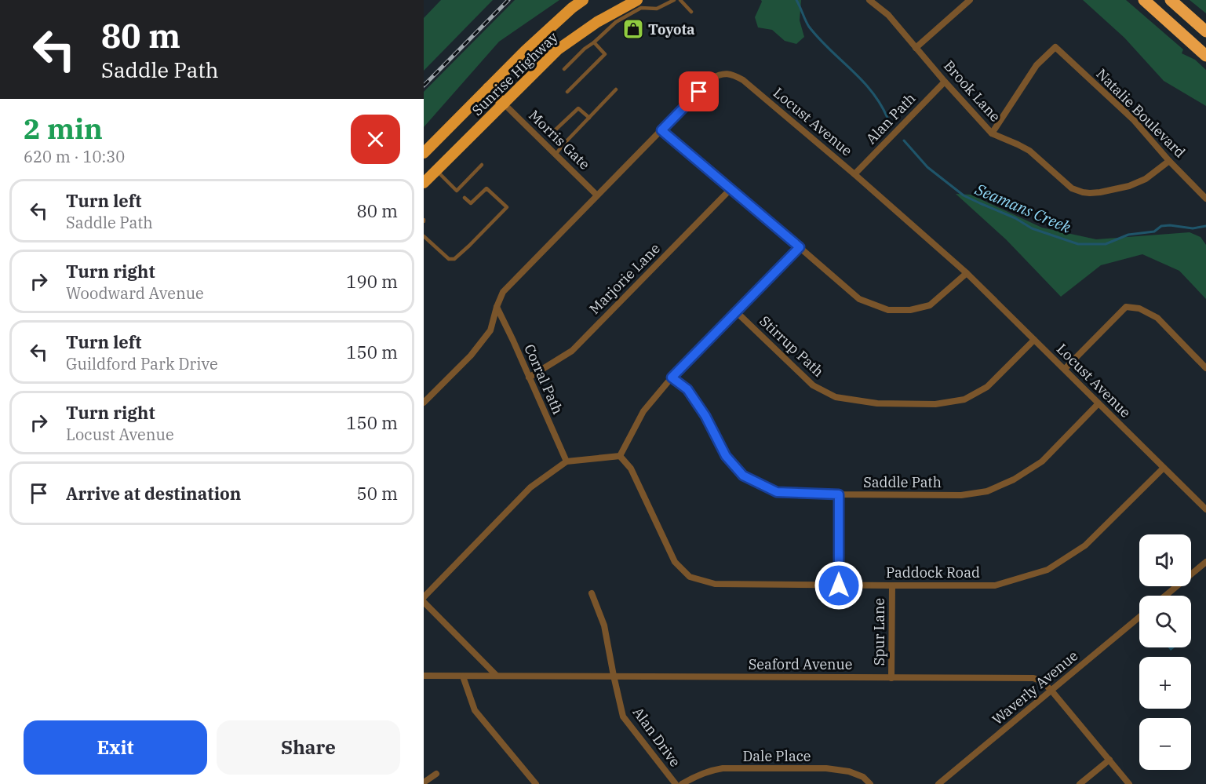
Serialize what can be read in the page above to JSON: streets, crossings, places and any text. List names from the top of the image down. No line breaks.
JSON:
{"streets":{"highway":["Sunrise Highway"],"street":["Brook Lane","Natalie Boulevard","Alan Path","Locust Avenue","Morris Gate","Marjorie Lane","Stirrup Path","Corral Path","Saddle Path","Paddock Road","Spur Lane","Seaford Avenue","Waverly Avenue","Alan Drive","Dale Place"]},"crossings":[["Sunrise Highway","Morris Gate"],["Brook Lane","Natalie Boulevard"],["Brook Lane","Alan Path"],["Alan Path","Locust Avenue"],["Locust Avenue","Morris Gate"],["Locust Avenue","Stirrup Path"],["Locust Avenue","Corral Path"],["Locust Avenue","Saddle Path"],["Locust Avenue","Paddock Road"],["Marjorie Lane","Corral Path"],["Paddock Road","Spur Lane"],["Spur Lane","Seaford Avenue"],["Seaford Avenue","Waverly Avenue"],["Seaford Avenue","Alan Drive"]],"water":["Seamans Creek"],"places":{"shop":["Toyota"]},"page":{"turn":["80 m","Saddle Path"],"heading":["2 min","620 m · 10:30"],"list":[{"name":"Turn left","note":"Saddle Path","value":"80 m"},{"name":"Turn right","note":"Woodward Avenue","value":"190 m"},{"name":"Turn left","note":"Guildford Park Drive","value":"150 m"},{"name":"Turn right","note":"Locust Avenue","value":"150 m"},{"name":"Arrive at destination","value":"50 m"}],"map_buttons":["+","−"],"buttons":["Exit","Share"]}}
